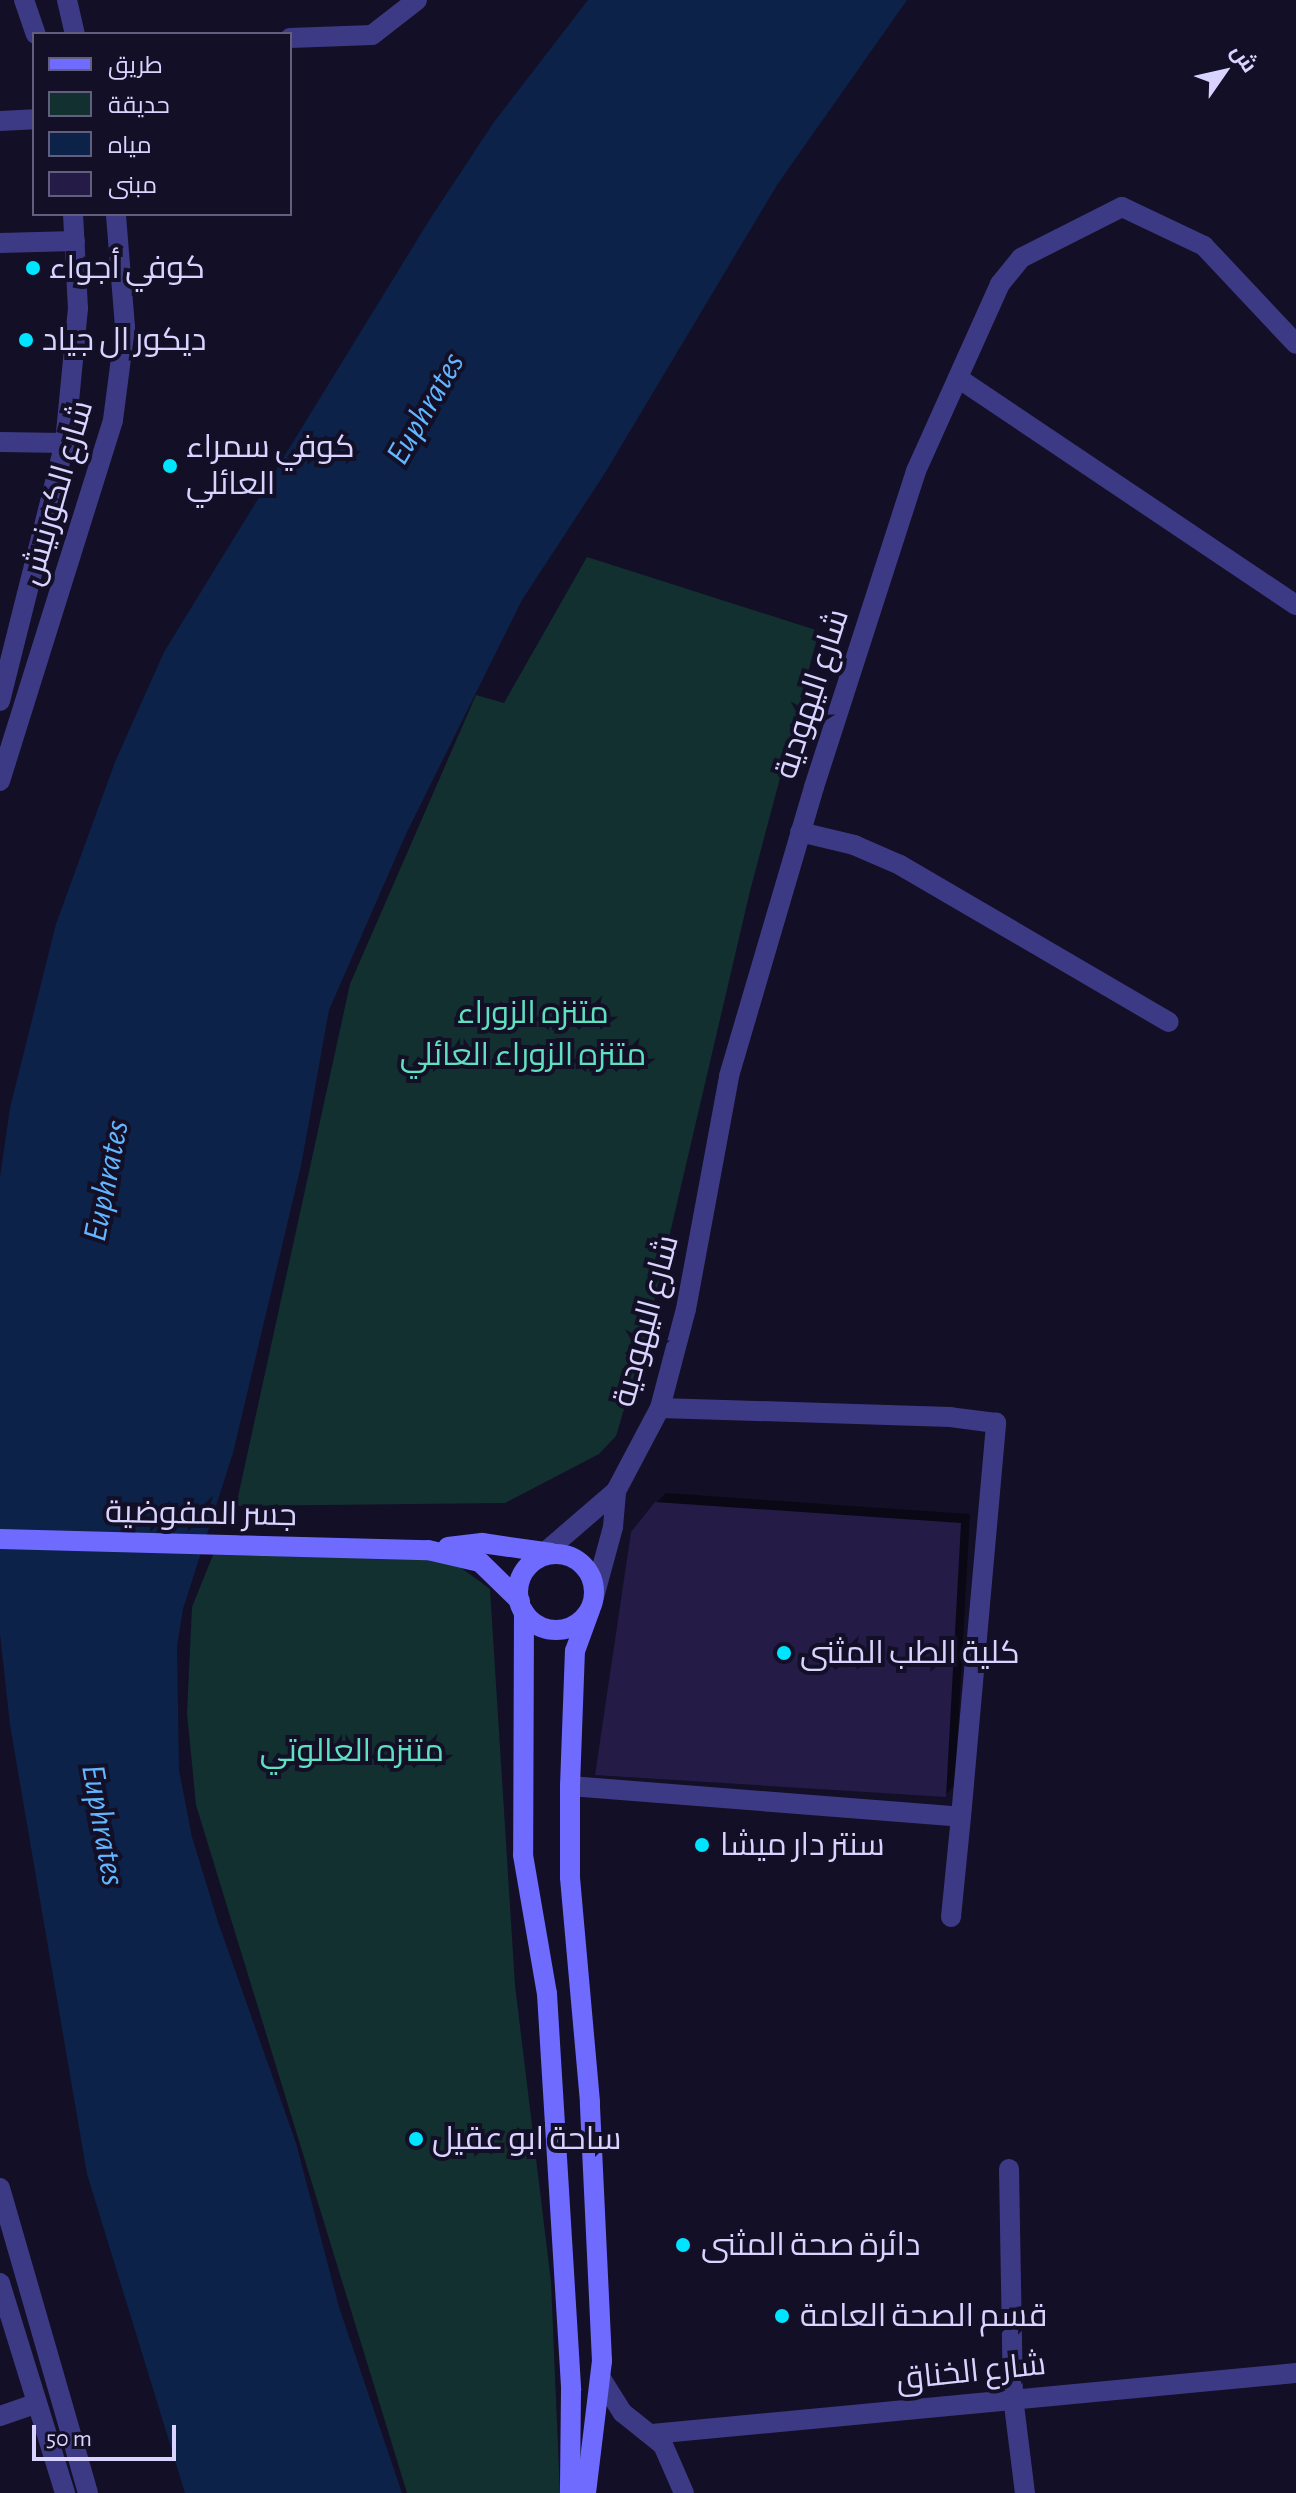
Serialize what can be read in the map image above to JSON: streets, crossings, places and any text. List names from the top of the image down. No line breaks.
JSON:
{"streets":{"main road":["جسر المفوضية"],"street":["شارع الكورنيش","شارع اليهودية","شارع الخناق"]},"water":["Euphrates"],"parks":["متنزه الزوراء","متنزه الزوراء العائلي","متنزه العالوتي"],"places":["كوفي أجواء","ديكور ال جياد","كوفي سمراء العائلي","كلية الطب المثنى","سنتر دار ميشا","ساحة ابو عقيل","دائرة صحة المثنى","قسم الصحة العامة"],"legend":["طريق","حديقة","مياه","مبنى"],"scale_bar":"50 m","north":"top right"}
